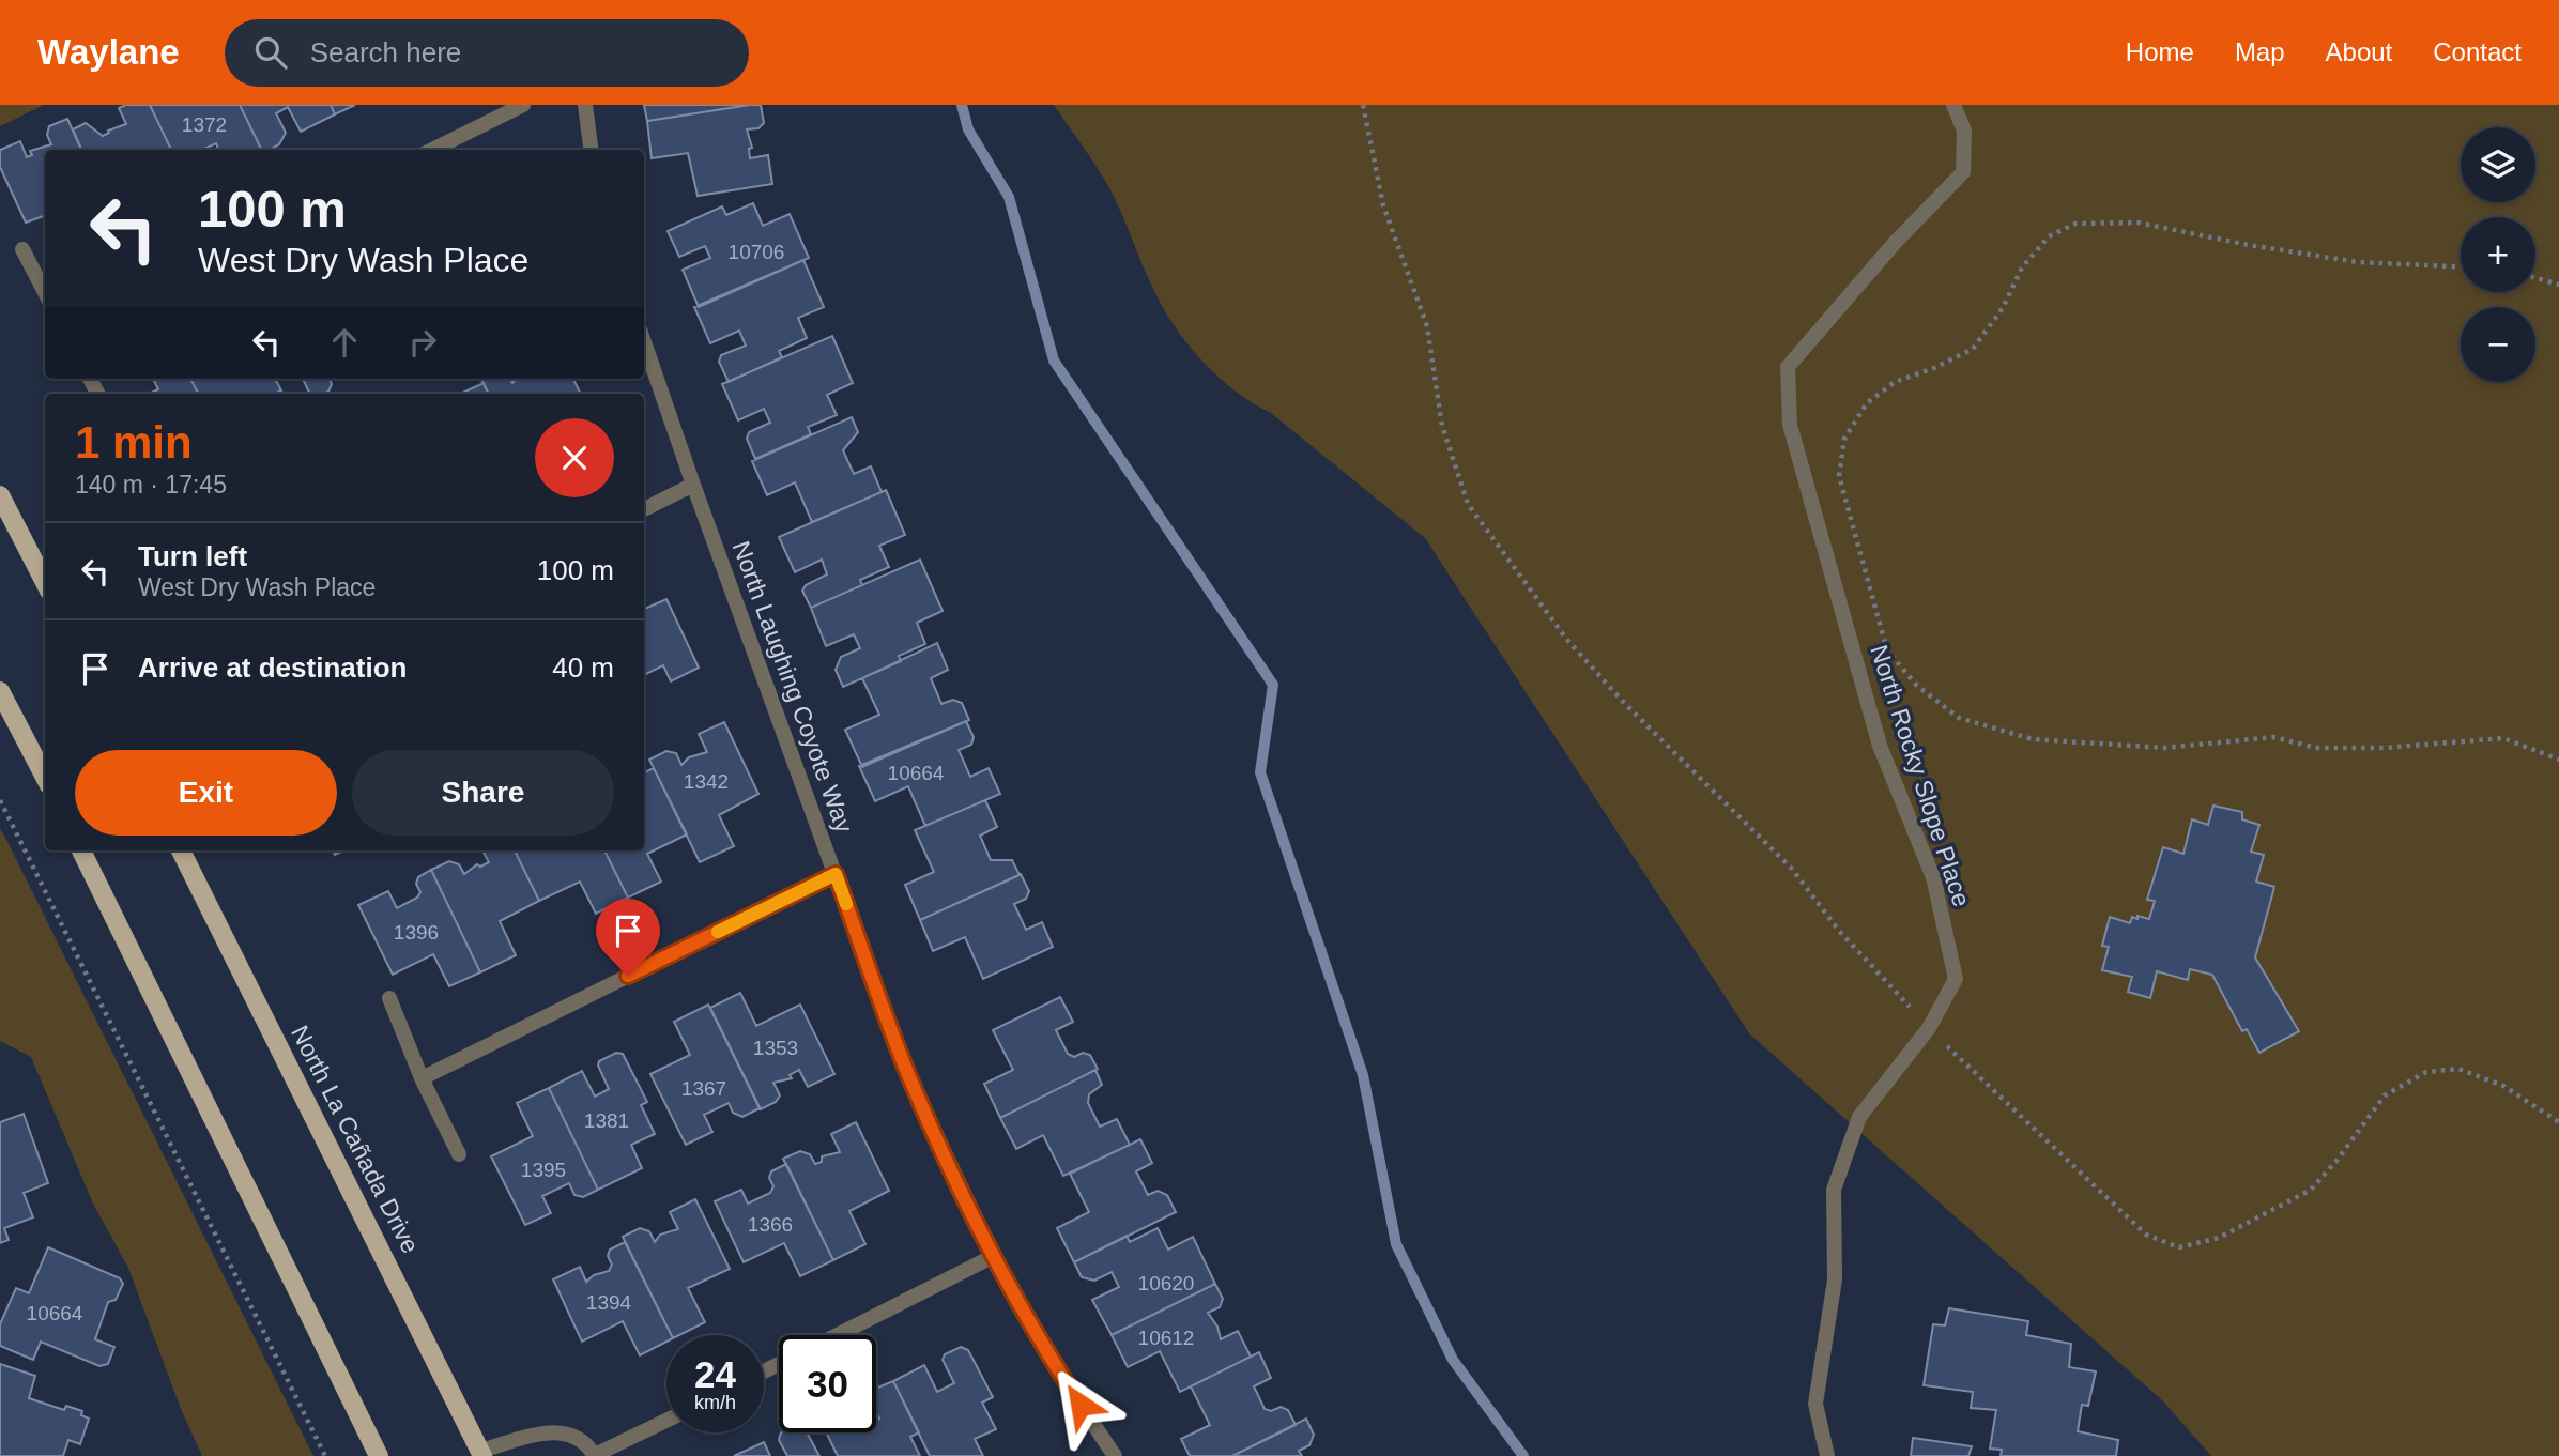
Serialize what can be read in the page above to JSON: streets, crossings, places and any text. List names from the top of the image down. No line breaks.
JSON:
{"streets":{"main road":["North La Cañada Drive"],"street":["North Laughing Coyote Way","North Rocky Slope Place"]},"house_numbers":["1372","10706","10664","1342","1396","1353","1367","1381","1395","1366","10620","1394","10664","10612"],"page":{"header":"Waylane","search":"Search here","nav":["Home","Map","About","Contact"],"map_buttons":["+","−"],"turn":["100 m","West Dry Wash Place"],"heading":["1 min","140 m · 17:45"],"list":[{"name":"Turn left","note":"West Dry Wash Place","value":"100 m"},{"name":"Arrive at destination","value":"40 m"}],"buttons":["Exit","Share"],"speed":"24 km/h","limit":"30"}}
